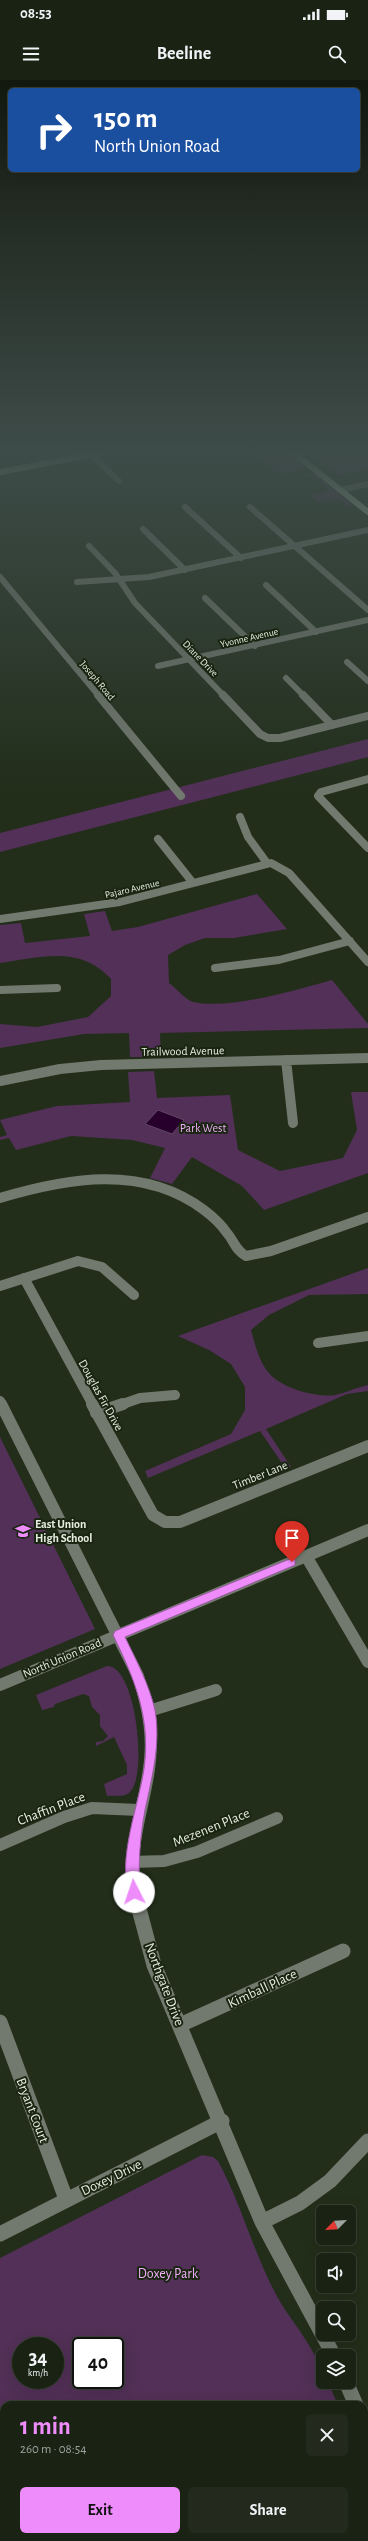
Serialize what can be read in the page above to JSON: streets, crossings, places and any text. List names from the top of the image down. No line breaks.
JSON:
{"streets":{"street":["Yvonne Avenue","Diane Drive","Joseph Road","Pajaro Avenue","Trailwood Avenue","Douglas Fir Drive","Timber Lane","North Union Road","Chaffin Place","Mezenen Place","Northgate Drive","Kimball Place","Bryant Court","Doxey Drive"]},"crossings":[["Yvonne Avenue","Diane Drive"],["Douglas Fir Drive","Timber Lane"],["North Union Road","Northgate Drive"],["Chaffin Place","Northgate Drive"],["Mezenen Place","Northgate Drive"],["Northgate Drive","Kimball Place"],["Northgate Drive","Doxey Drive"],["Bryant Court","Doxey Drive"]],"parks":["Park West","Doxey Park"],"places":{"school or university":["East Union High School"]},"north":"bottom left","page":{"status":"08:53","header":"Beeline","turn":["150 m","North Union Road"],"speed":"34 km/h","limit":"40","heading":["1 min","260 m · 08:54"],"buttons":["Exit","Share"]}}
